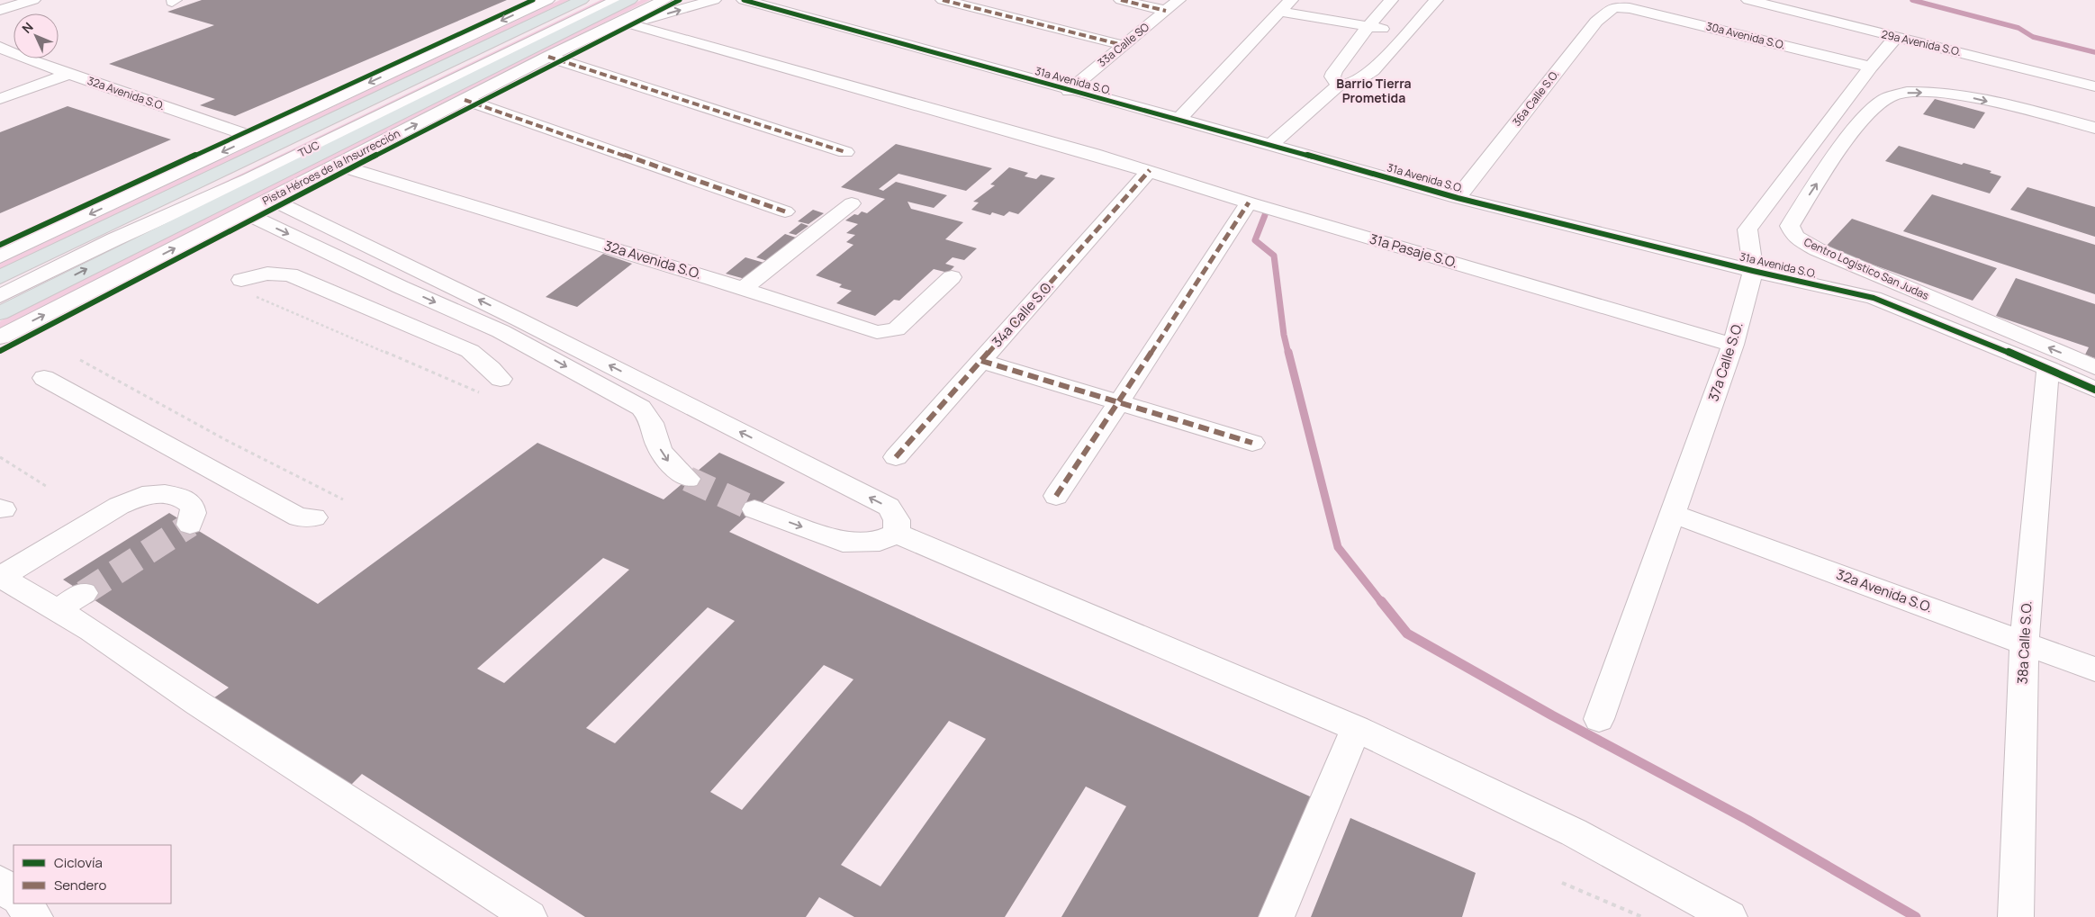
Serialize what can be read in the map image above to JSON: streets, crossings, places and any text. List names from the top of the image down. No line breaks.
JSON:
{"streets":{"main road":["Pista Héroes de la Insurrección"],"street":["30a Avenida S.O.","29a Avenida S.O.","33a Calle SO","31a Avenida S.O.","32a Avenida S.O.","36a Calle S.O.","TUC","31a Pasaje S.O.","Centro Logistico San Judas","34a Calle S.O.","37a Calle S.O.","38a Calle S.O."]},"crossings":[["30a Avenida S.O.","36a Calle S.O."],["30a Avenida S.O.","37a Calle S.O."],["29a Avenida S.O.","37a Calle S.O."],["33a Calle SO","31a Avenida S.O."],["31a Avenida S.O.","36a Calle S.O."],["31a Avenida S.O.","37a Calle S.O."],["31a Avenida S.O.","38a Calle S.O."],["32a Avenida S.O.","Pista Héroes de la Insurrección"],["32a Avenida S.O.","37a Calle S.O."],["32a Avenida S.O.","38a Calle S.O."],["31a Pasaje S.O.","34a Calle S.O."],["31a Pasaje S.O.","37a Calle S.O."]],"districts":["Barrio Tierra Prometida"],"legend":["Ciclovía","Sendero"],"north":"top left"}
